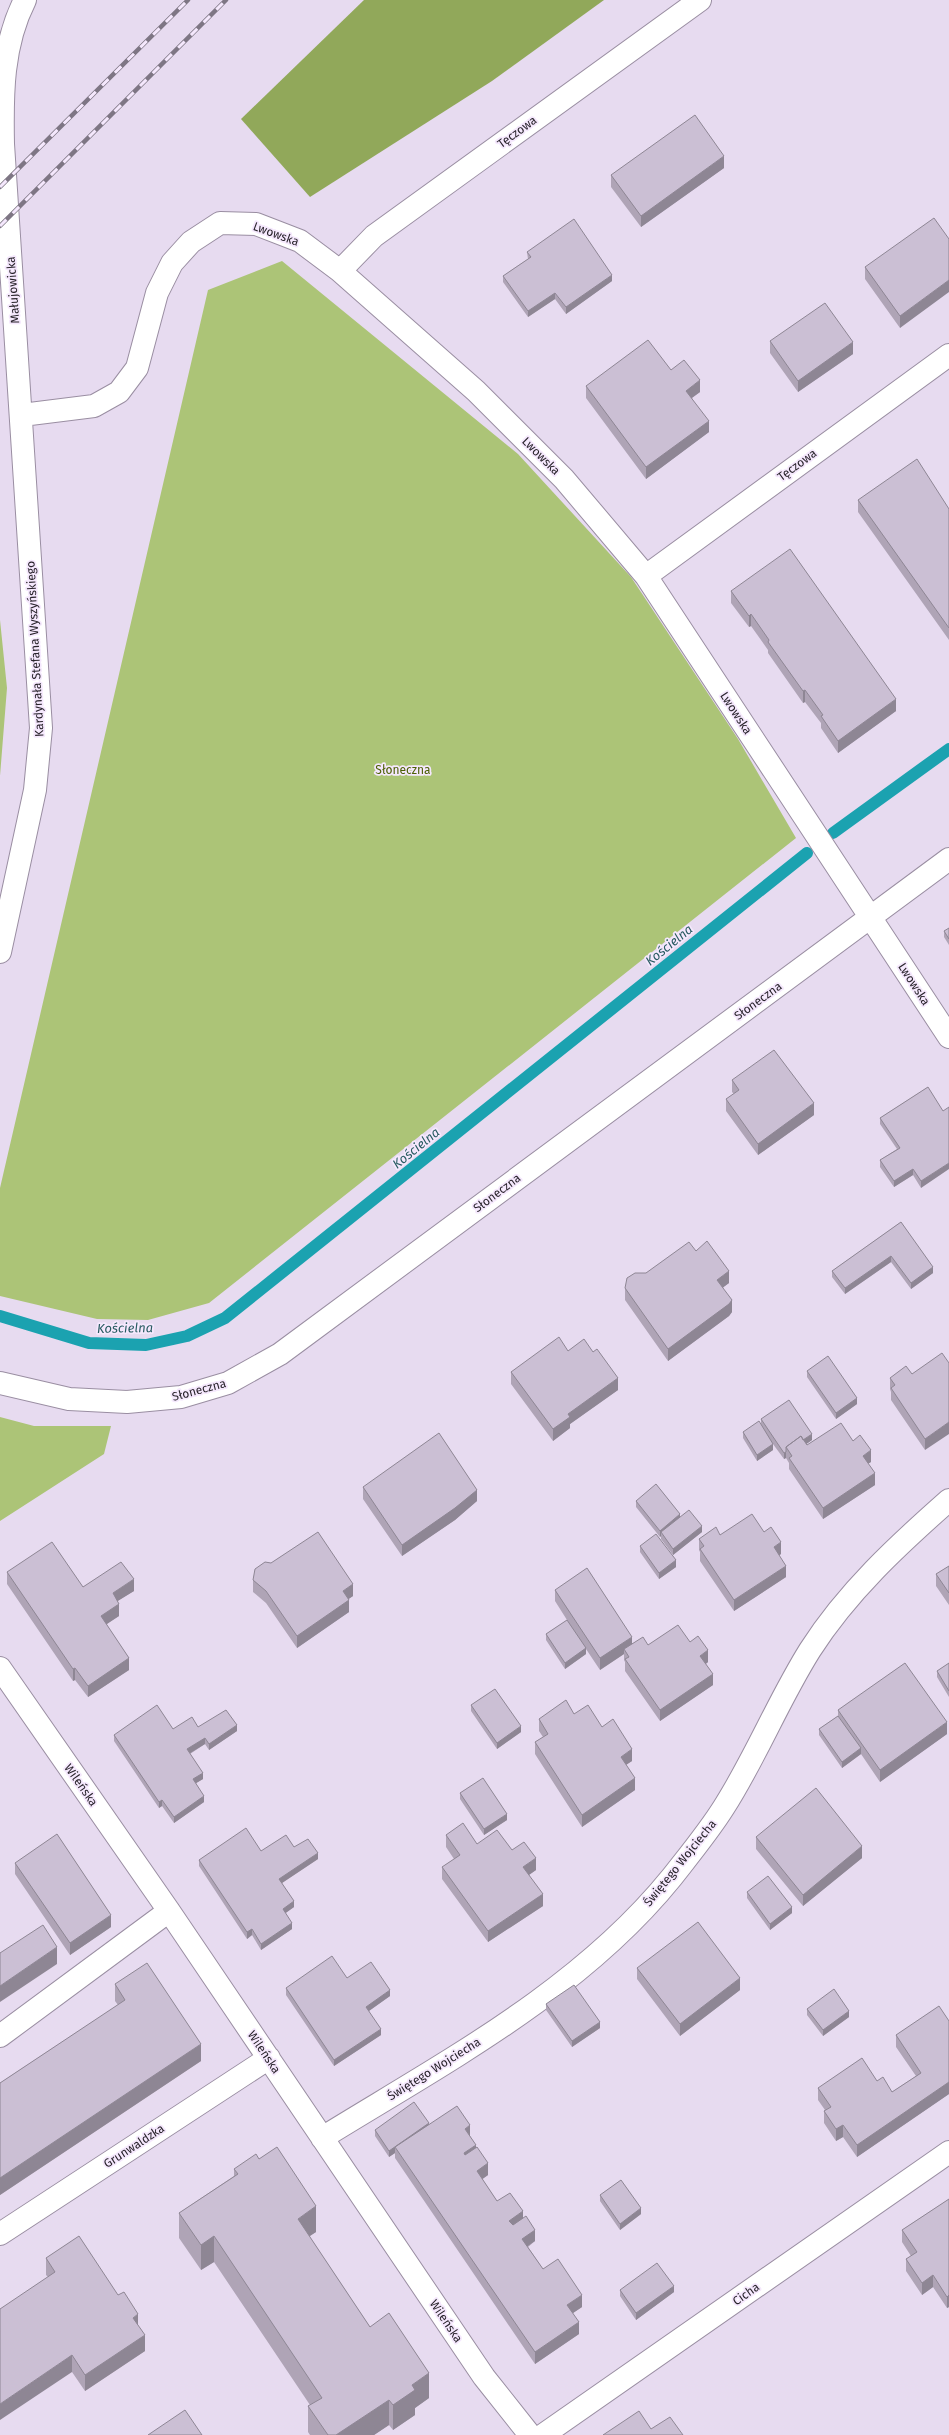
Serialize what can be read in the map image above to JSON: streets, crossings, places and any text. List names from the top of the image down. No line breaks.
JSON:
{"streets":{"street":["Tęczowa","Lwowska","Małujowicka","Kardynała Stefana Wyszyńskiego","Słoneczna","Wileńska","Świętego Wojciecha","Grunwaldzka","Cicha"]},"crossings":[["Tęczowa","Lwowska"],["Lwowska","Małujowicka"],["Lwowska","Kardynała Stefana Wyszyńskiego"],["Lwowska","Słoneczna"],["Małujowicka","Kardynała Stefana Wyszyńskiego"],["Wileńska","Świętego Wojciecha"],["Wileńska","Grunwaldzka"]],"water":["Kościelna"],"parks":["Słoneczna"]}
